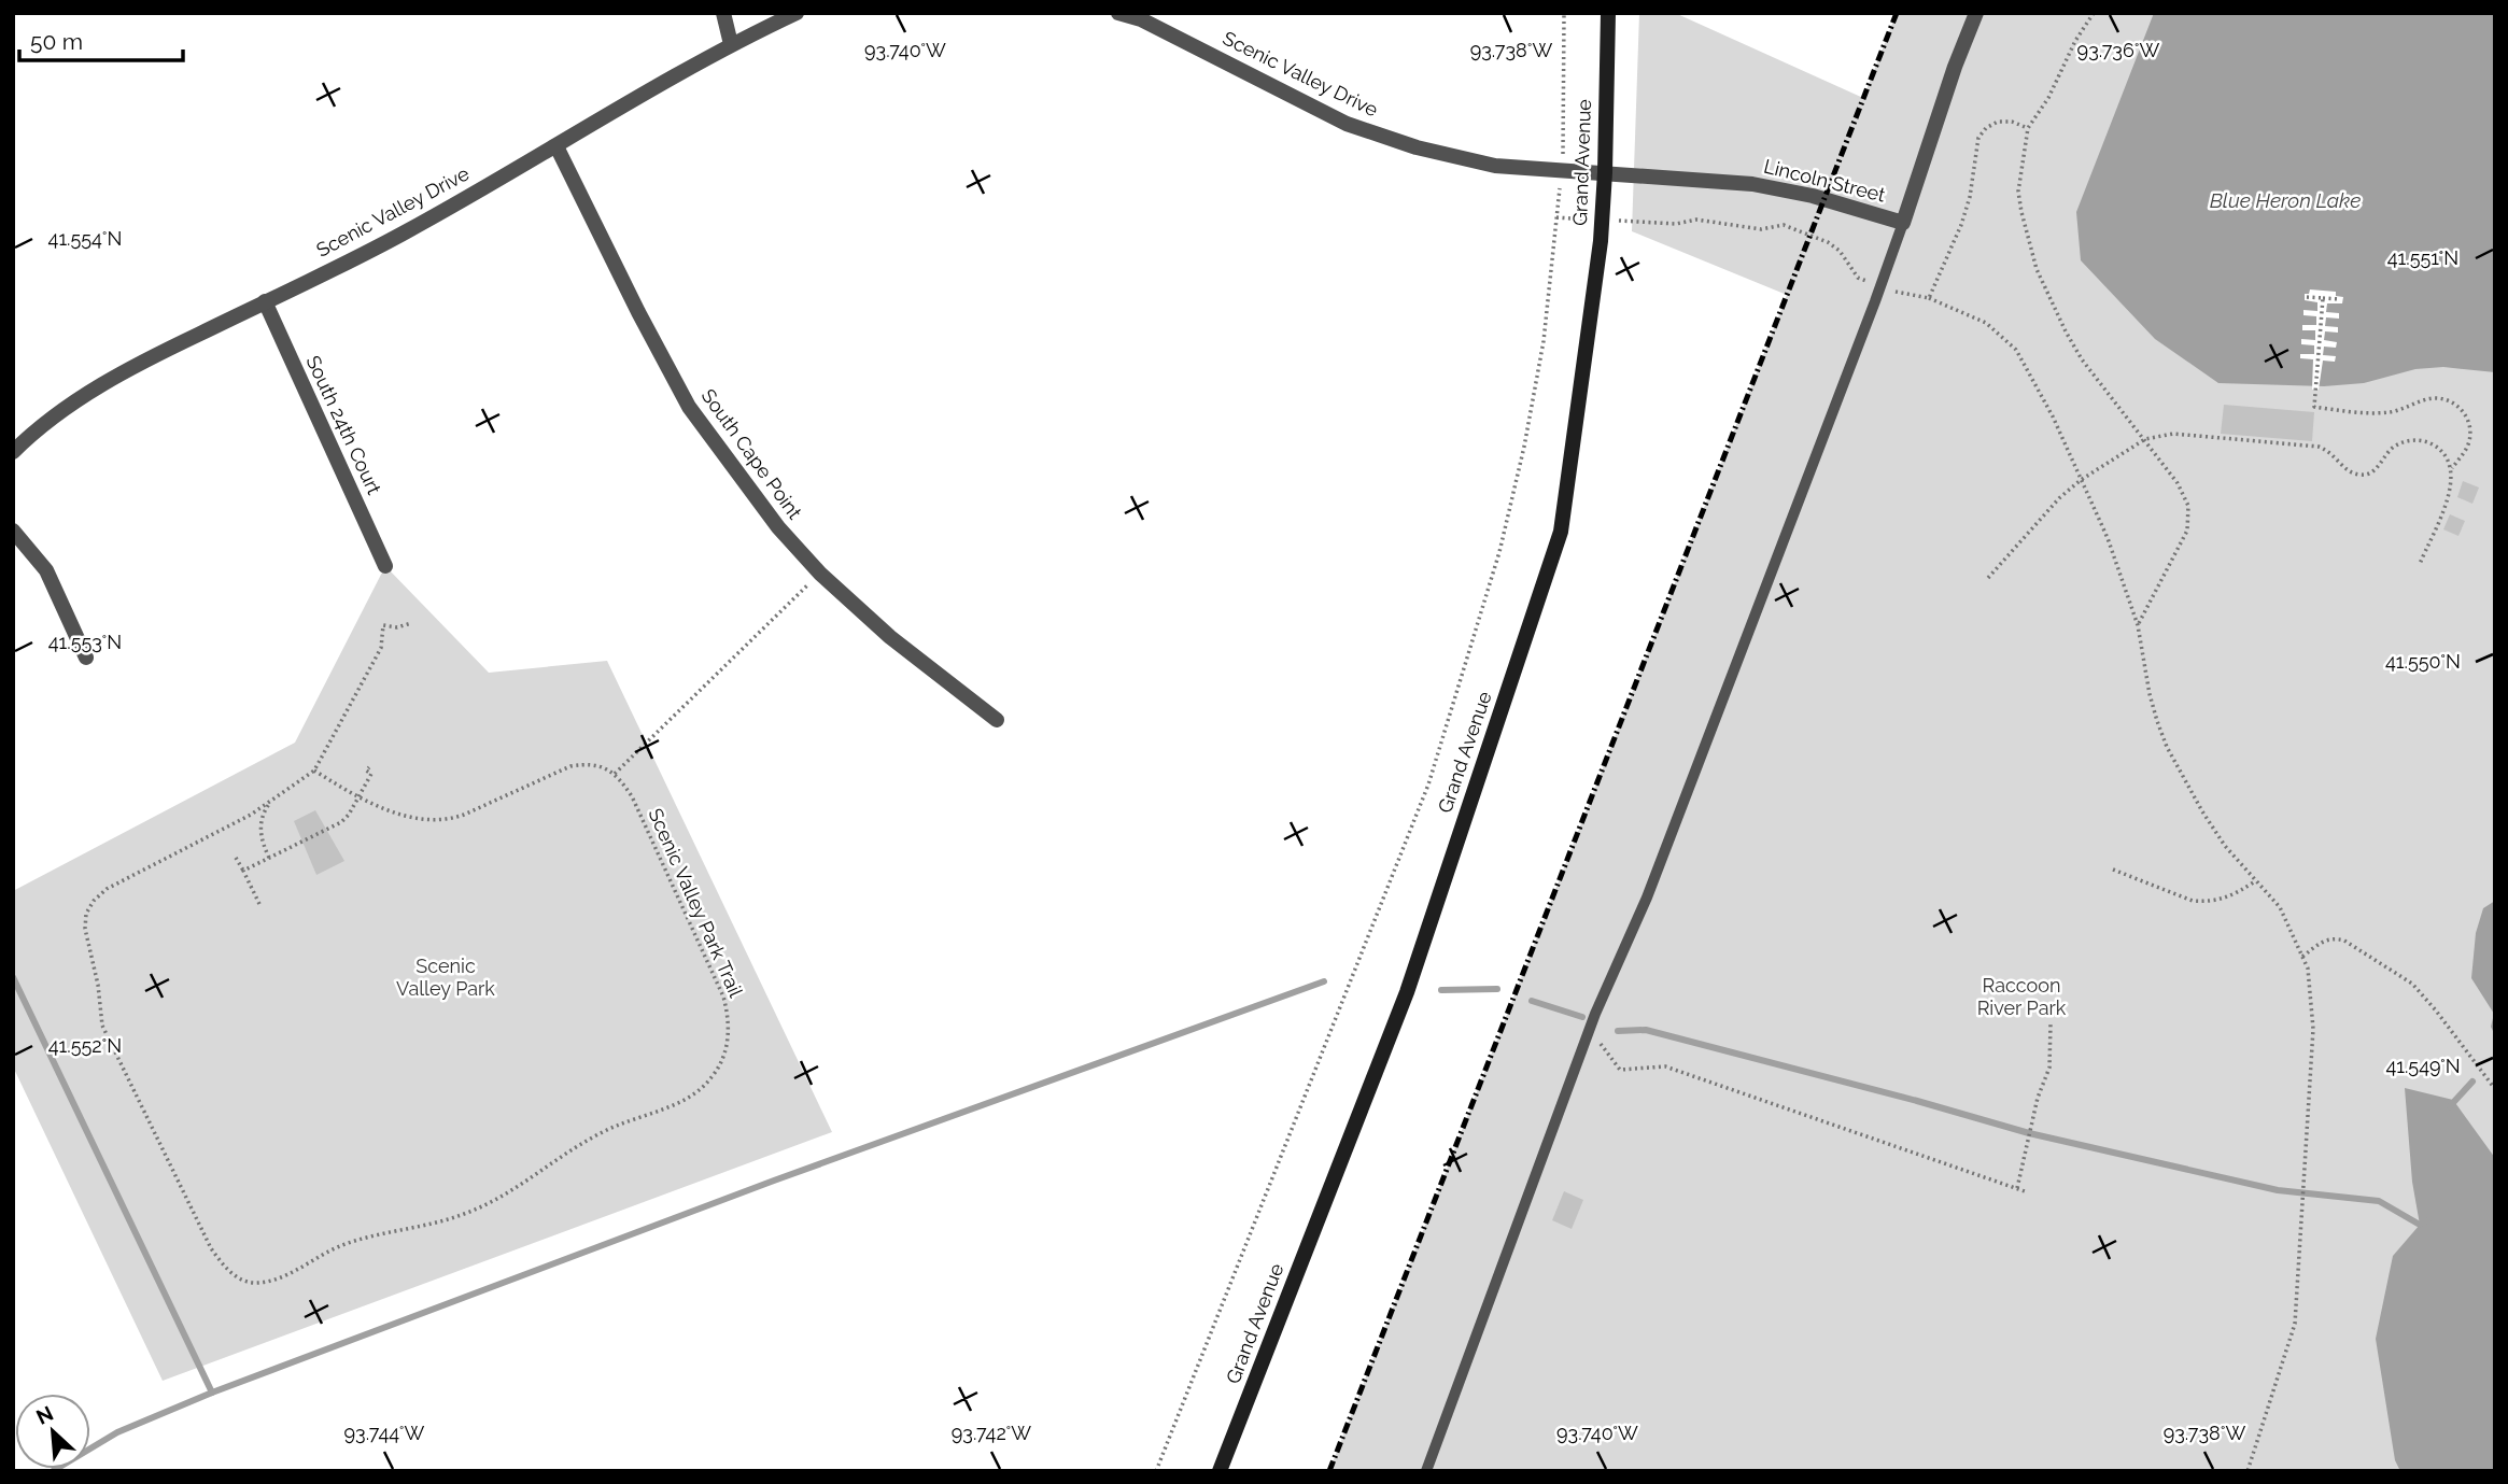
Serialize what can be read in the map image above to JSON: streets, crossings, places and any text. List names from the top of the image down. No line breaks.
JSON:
{"streets":{"main road":["Grand Avenue"],"street":["Scenic Valley Drive","Lincoln Street","South 24th Court","South Cape Point"],"path":["Scenic Valley Park Trail"]},"crossings":[["Scenic Valley Drive","Grand Avenue"],["Scenic Valley Drive","Lincoln Street"],["Scenic Valley Drive","South 24th Court"],["Scenic Valley Drive","South Cape Point"],["Grand Avenue","Lincoln Street"]],"water":["Blue Heron Lake"],"parks":["Scenic Valley Park","Raccoon River Park"],"scale_bar":"50 m","north":"top left","coordinates":["93.738°W","93.736°W","93.740°W","41.554°N","41.551°N","41.553°N","41.550°N","41.552°N","41.549°N","93.744°W","93.742°W"]}
